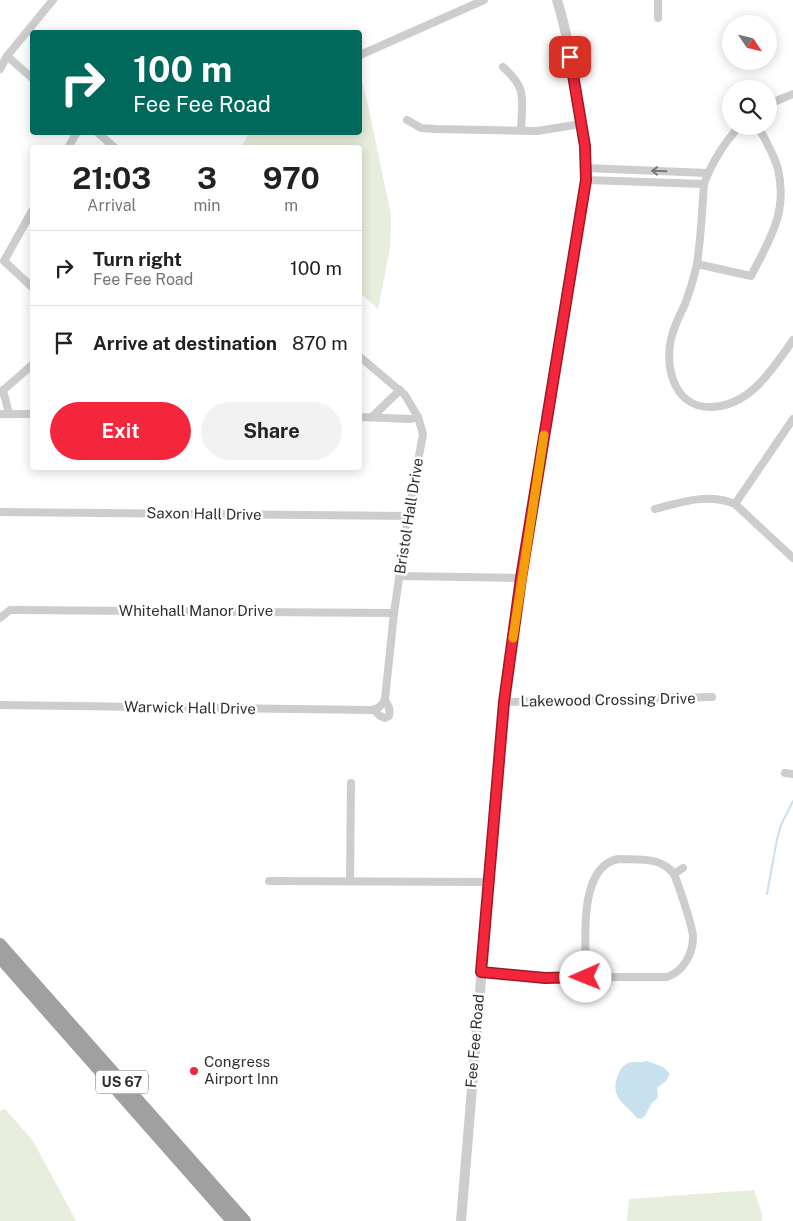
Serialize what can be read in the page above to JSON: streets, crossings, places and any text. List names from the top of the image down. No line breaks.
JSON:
{"streets":{"highway":["US 67"],"street":["Saxon Hall Drive","Bristol Hall Drive","Whitehall Manor Drive","Lakewood Crossing Drive","Warwick Hall Drive","Fee Fee Road"]},"crossings":[["Saxon Hall Drive","Bristol Hall Drive"],["Bristol Hall Drive","Whitehall Manor Drive"],["Bristol Hall Drive","Warwick Hall Drive"],["Lakewood Crossing Drive","Fee Fee Road"]],"places":["Congress Airport Inn"],"north":"bottom right","page":{"turn":["100 m","Fee Fee Road"],"eta":["21:03","Arrival","3","min","970","m"],"list":[{"name":"Turn right","note":"Fee Fee Road","value":"100 m"},{"name":"Arrive at destination","value":"870 m"}],"buttons":["Exit","Share"]}}
